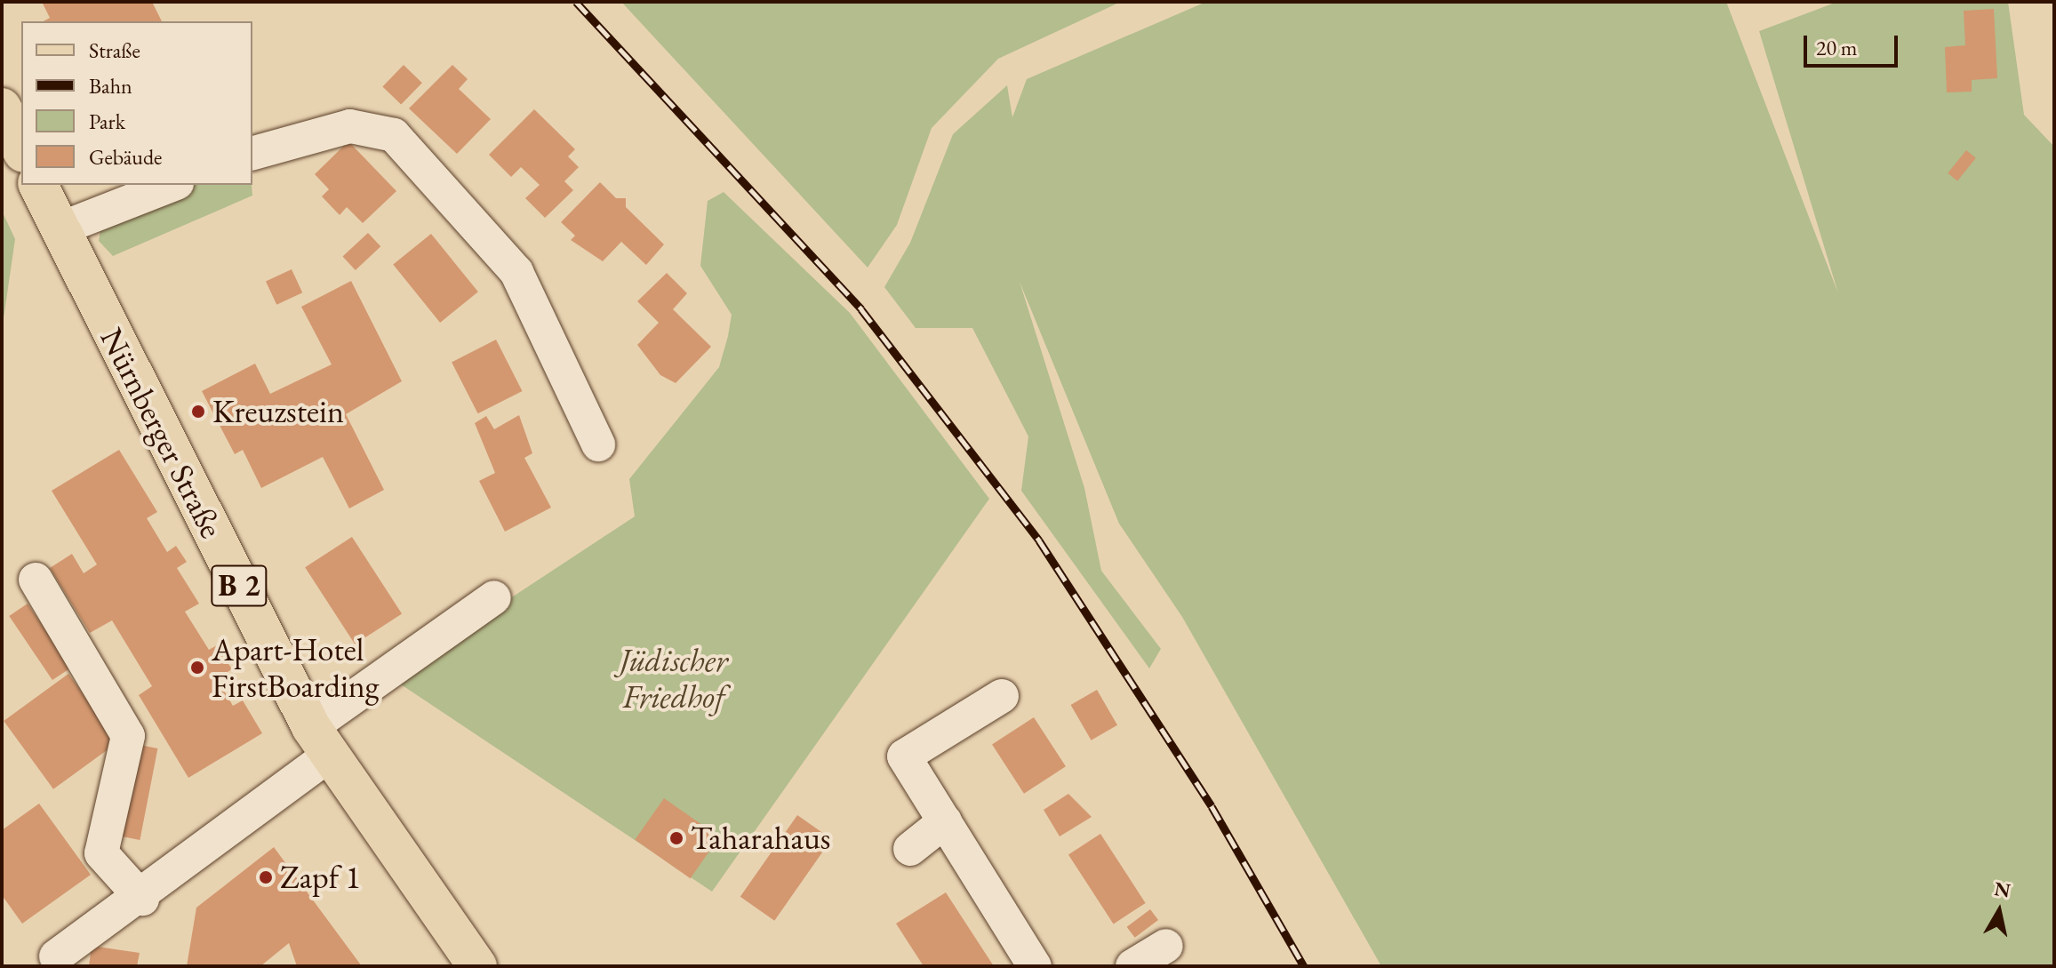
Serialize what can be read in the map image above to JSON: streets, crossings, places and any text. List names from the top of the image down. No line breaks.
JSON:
{"streets":{"main road":["Nürnberger Straße","B 2"]},"parks":["Jüdischer Friedhof"],"places":["Kreuzstein","Apart-Hotel FirstBoarding","Taharahaus","Zapf 1"],"legend":["Straße","Bahn","Park","Gebäude"],"scale_bar":"20 m","north":"top"}
